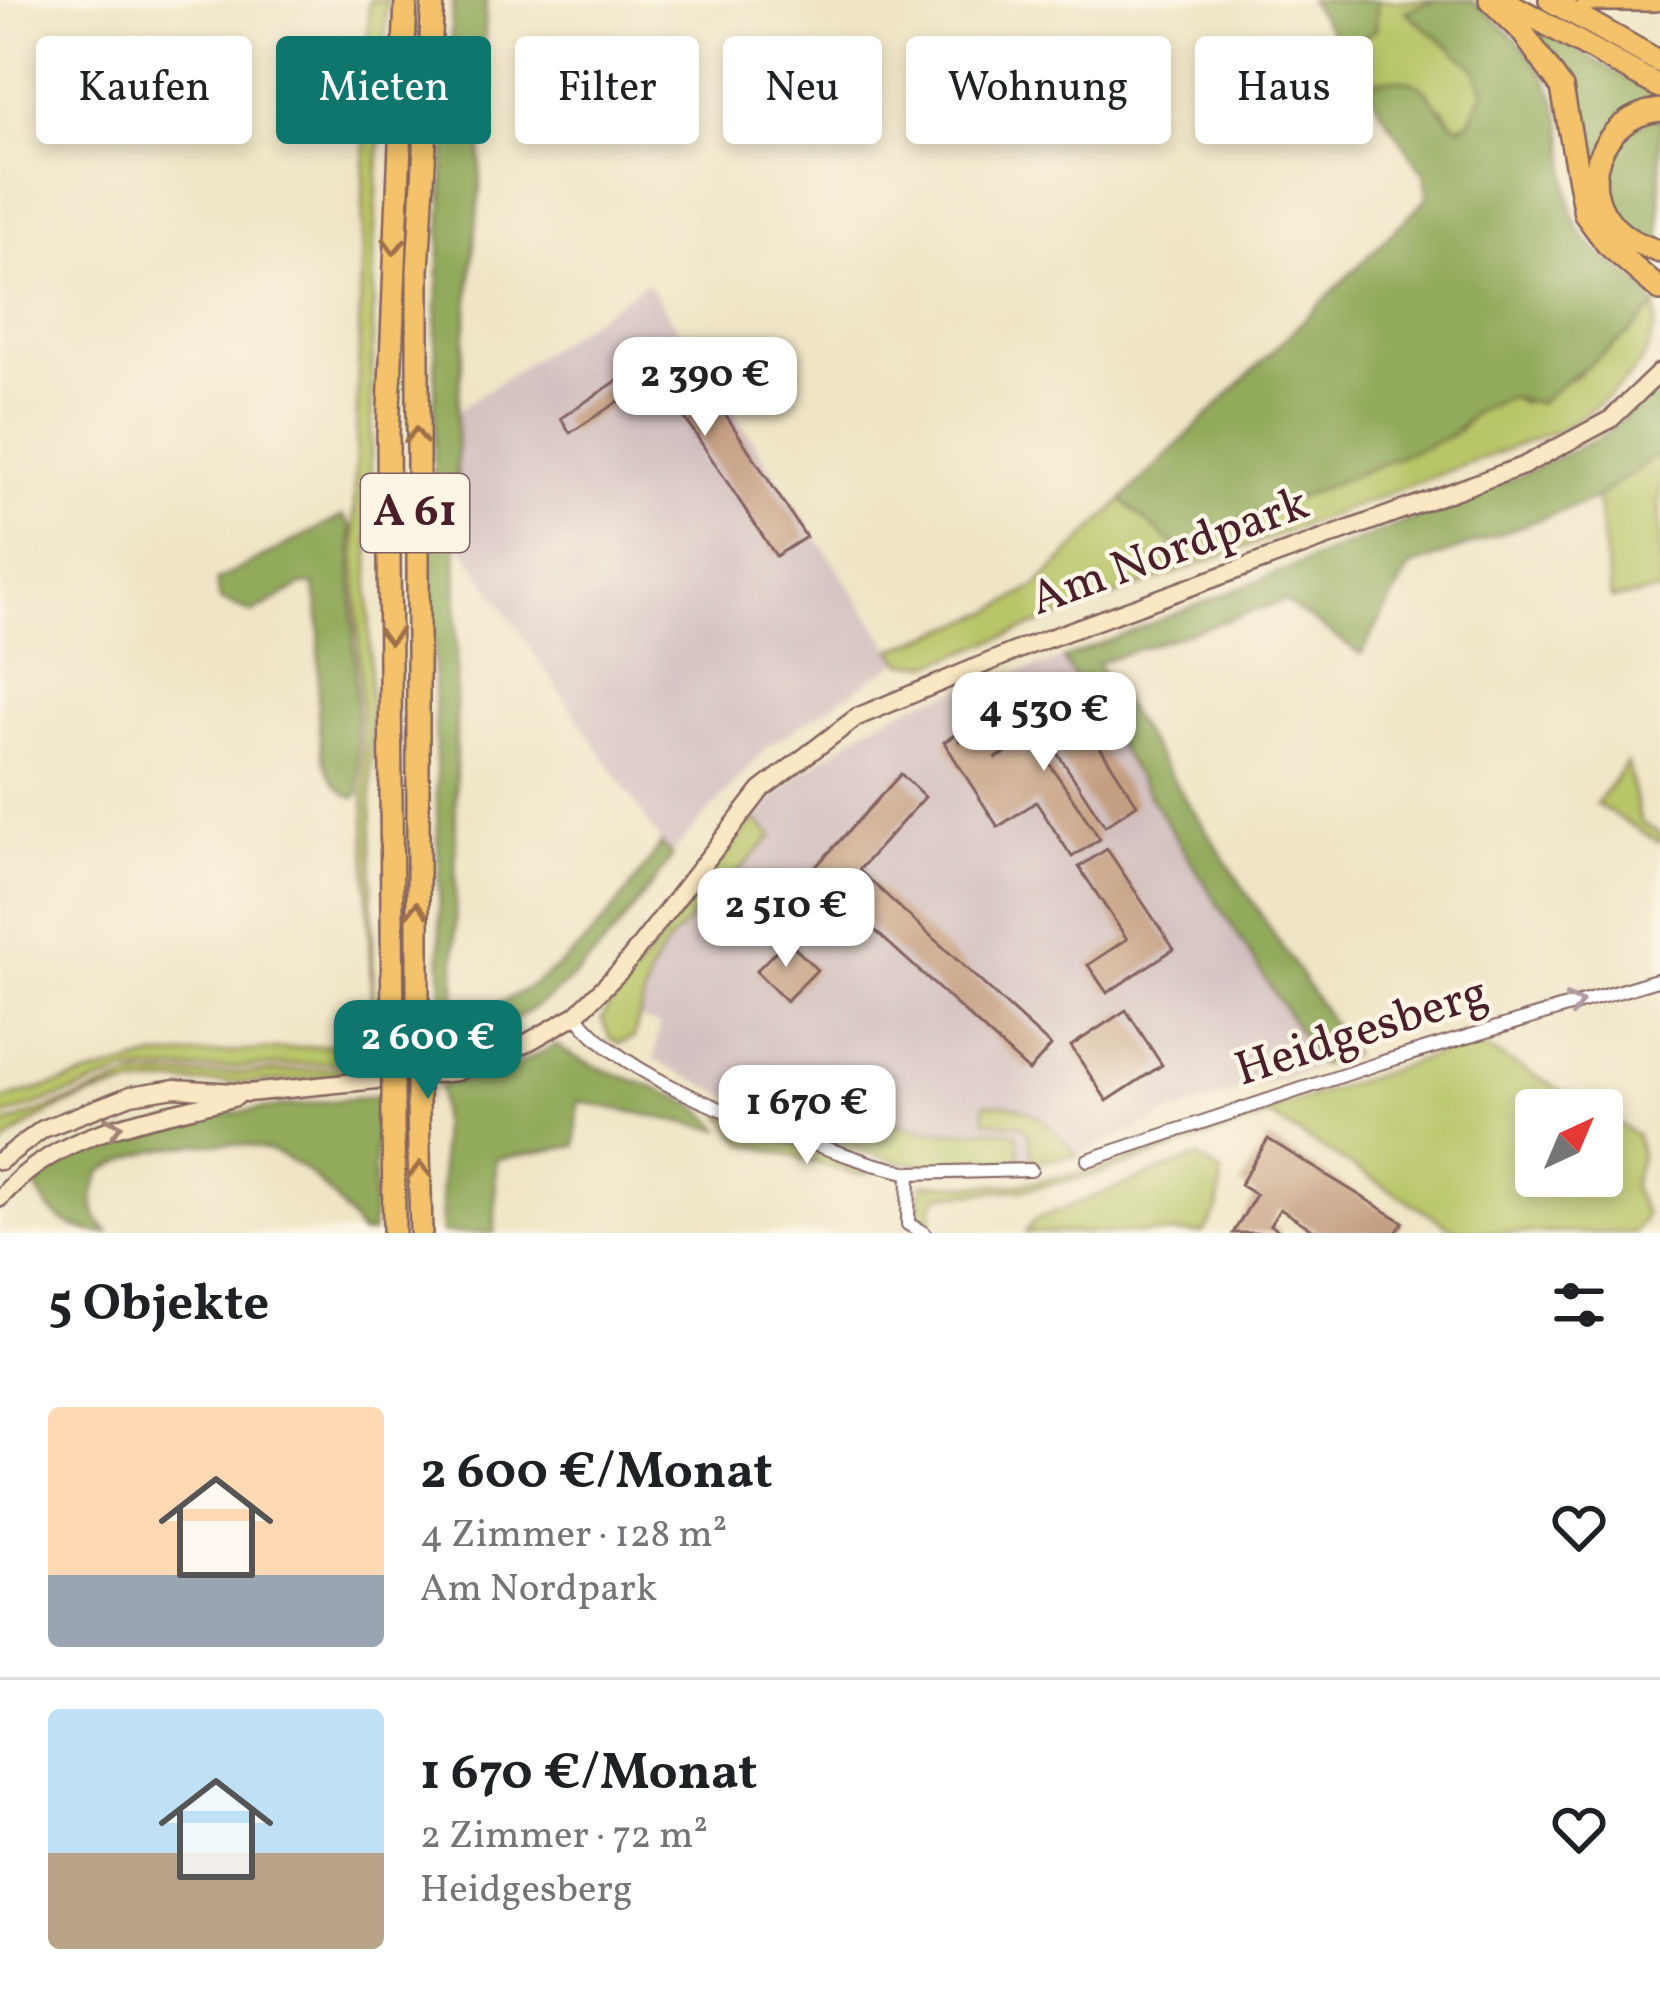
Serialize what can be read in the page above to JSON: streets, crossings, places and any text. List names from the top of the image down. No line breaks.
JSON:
{"streets":{"highway":["A 61"],"street":["Am Nordpark","Heidgesberg"]},"one_way":["Heidgesberg"],"north":"top right","page":{"chip":["Kaufen","Mieten","Filter","Neu","Wohnung","Haus"],"price":["2 390 €","4 530 €","2 510 €","2 600 €","1 670 €"],"heading":"5 Objekte","list":[{"name":"2 600 €/Monat","note":"4 Zimmer · 128 m² · Am Nordpark"},{"name":"1 670 €/Monat","note":"2 Zimmer · 72 m² · Heidgesberg"}]}}
